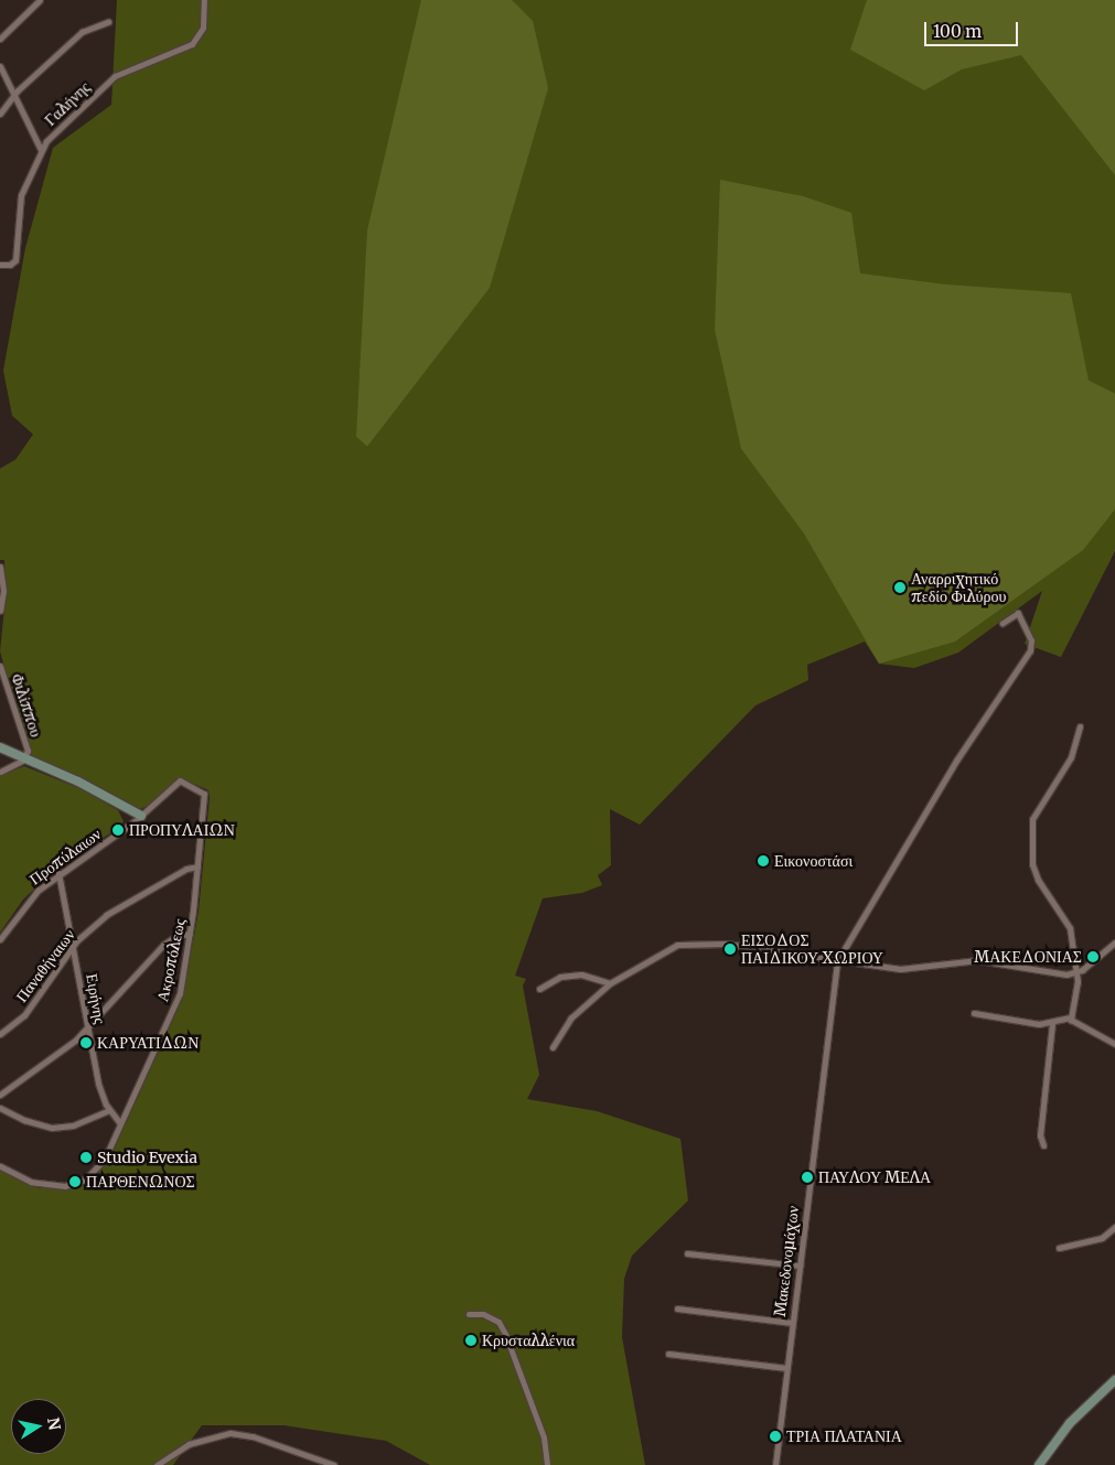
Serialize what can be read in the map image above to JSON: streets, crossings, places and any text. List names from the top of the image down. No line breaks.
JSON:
{"streets":{"street":["Γαλήνης","Φιλίππου","Προπύλαιων","Ακροπόλεως","Παναθήναιων","Ειρήνης","Μακεδονομάχων"]},"crossings":[["Προπύλαιων","Ακροπόλεως"],["Προπύλαιων","Ειρήνης"],["Ακροπόλεως","Παναθήναιων"],["Ακροπόλεως","Ειρήνης"],["Παναθήναιων","Ειρήνης"]],"places":["Αναρριχητικό πεδίο Φιλύρου","ΠΡΟΠΥΛΑΙΩΝ","Εικονοστάσι","ΕΙΣΟΔΟΣ ΠΑΙΔΙΚΟΥ ΧΩΡΙΟΥ","ΜΑΚΕΔΟΝΙΑΣ","ΚΑΡΥΑΤΙΔΩΝ","Studio Evexia","ΠΑΥΛΟΥ ΜΕΛΑ","ΠΑΡΘΕΝΩΝΟΣ","Κρυσταλλένια","ΤΡΙΑ ΠΛΑΤΑΝΙΑ"],"scale_bar":"100 m","north":"right"}
